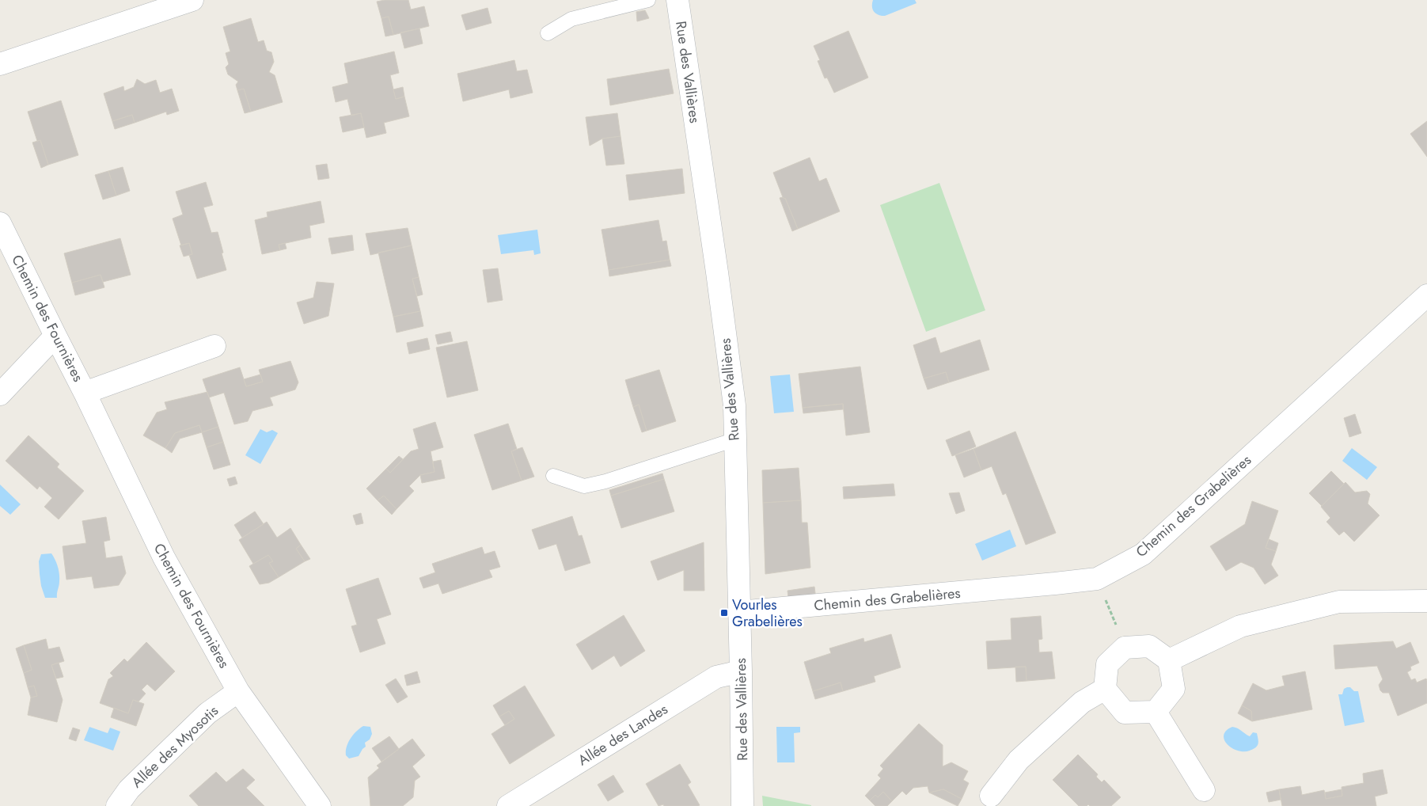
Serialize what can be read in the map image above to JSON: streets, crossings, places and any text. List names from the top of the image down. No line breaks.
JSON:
{"streets":{"street":["Rue des Vallières","Chemin des Fournières","Chemin des Grabelières","Allée des Landes","Allée des Myosotis"]},"crossings":[["Rue des Vallières","Chemin des Grabelières"],["Rue des Vallières","Allée des Landes"],["Chemin des Fournières","Allée des Myosotis"]],"places":{"transit":["Vourles Grabelières"]}}
